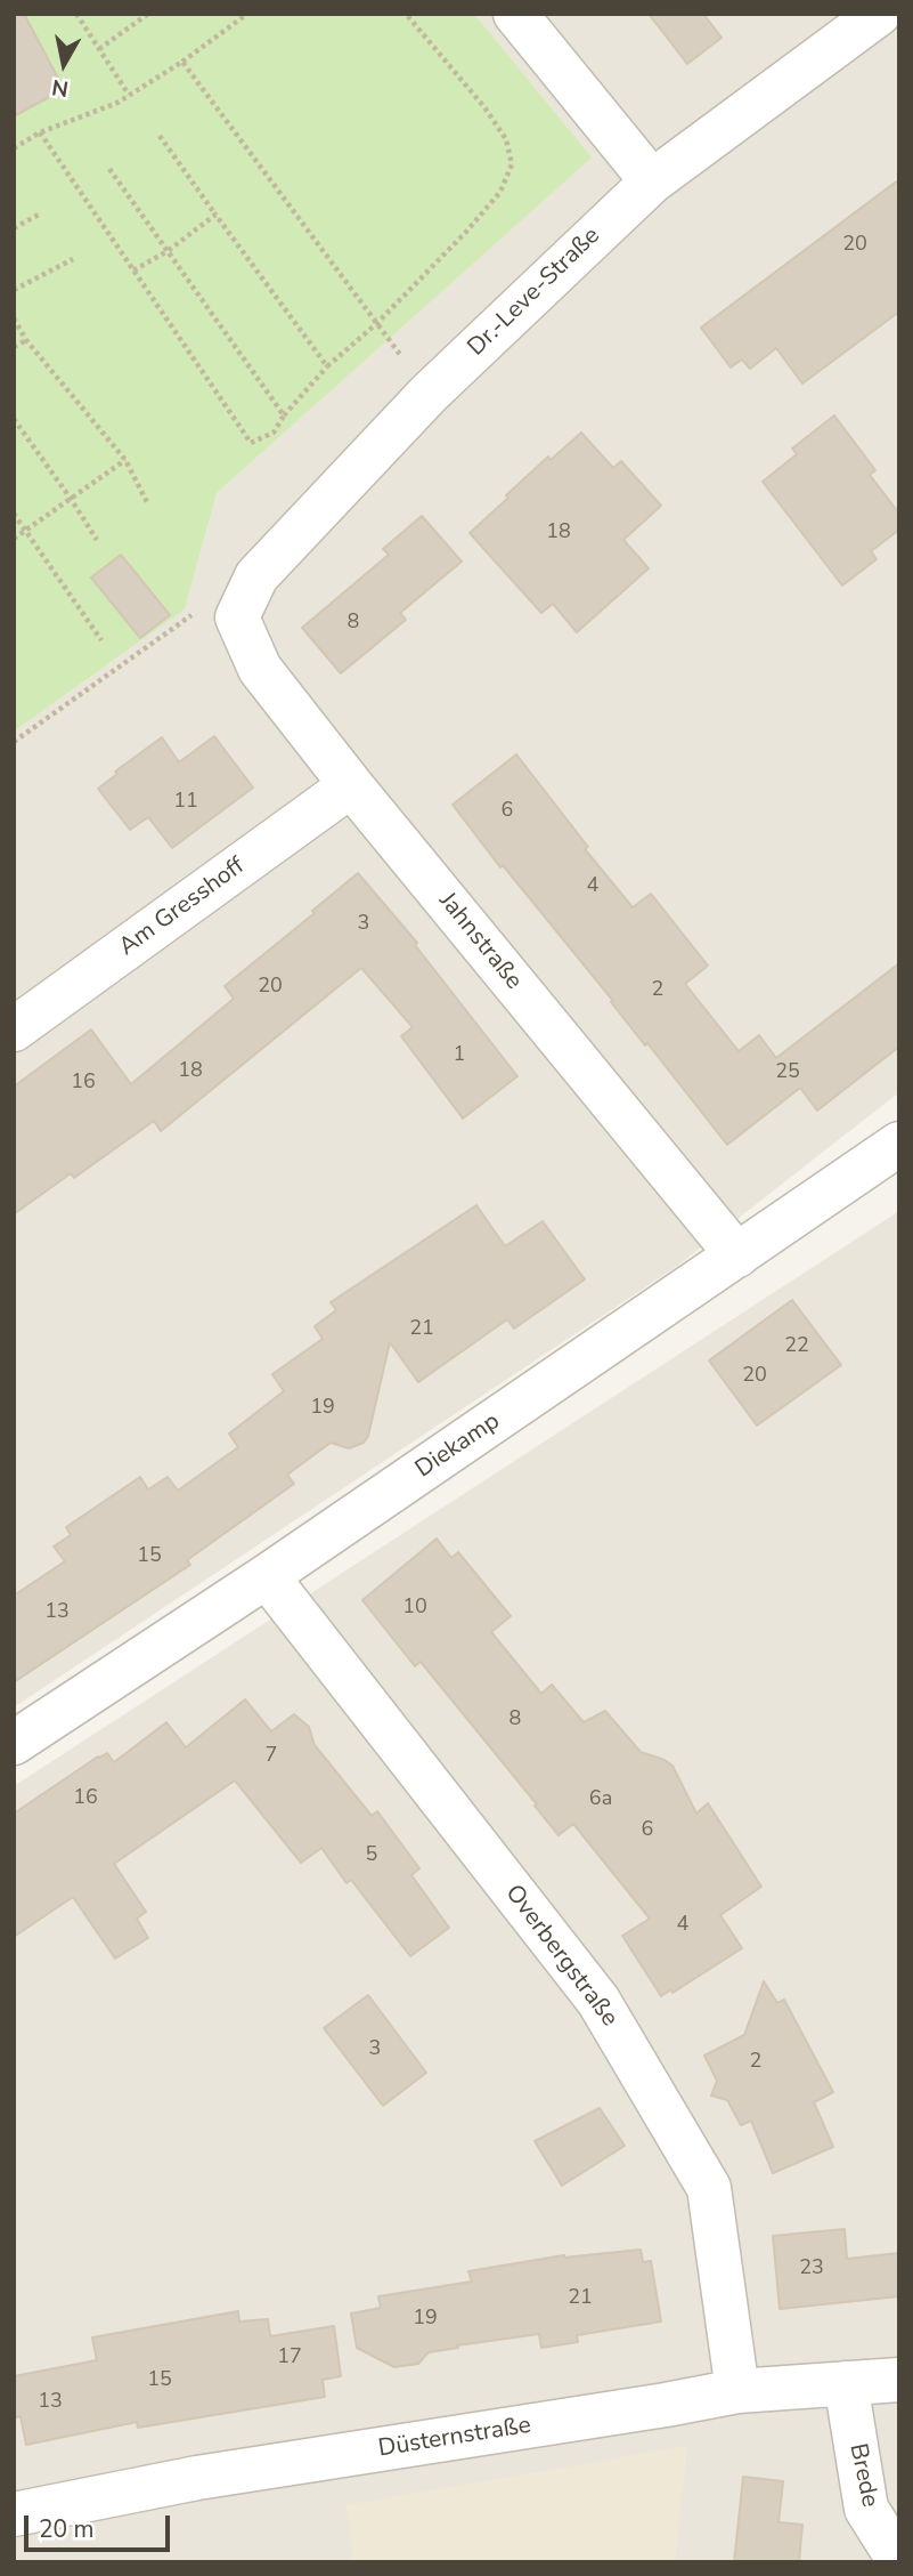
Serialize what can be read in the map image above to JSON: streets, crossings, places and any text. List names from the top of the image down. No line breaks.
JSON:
{"streets":{"street":["Dr.-Leve-Straße","Am Gresshoff","Jahnstraße","Diekamp","Overbergstraße","Düsternstraße","Brede"]},"crossings":[["Dr.-Leve-Straße","Jahnstraße"],["Am Gresshoff","Jahnstraße"],["Jahnstraße","Diekamp"],["Diekamp","Overbergstraße"],["Overbergstraße","Düsternstraße"],["Düsternstraße","Brede"]],"house_numbers":["20","18","8","11","6","4","3","20","2","1","18","25","16","21","22","20","19","15","10","13","8","7","16","6a","6","5","4","3","2","23","21","19","17","15","13"],"scale_bar":"20 m","north":"bottom"}
